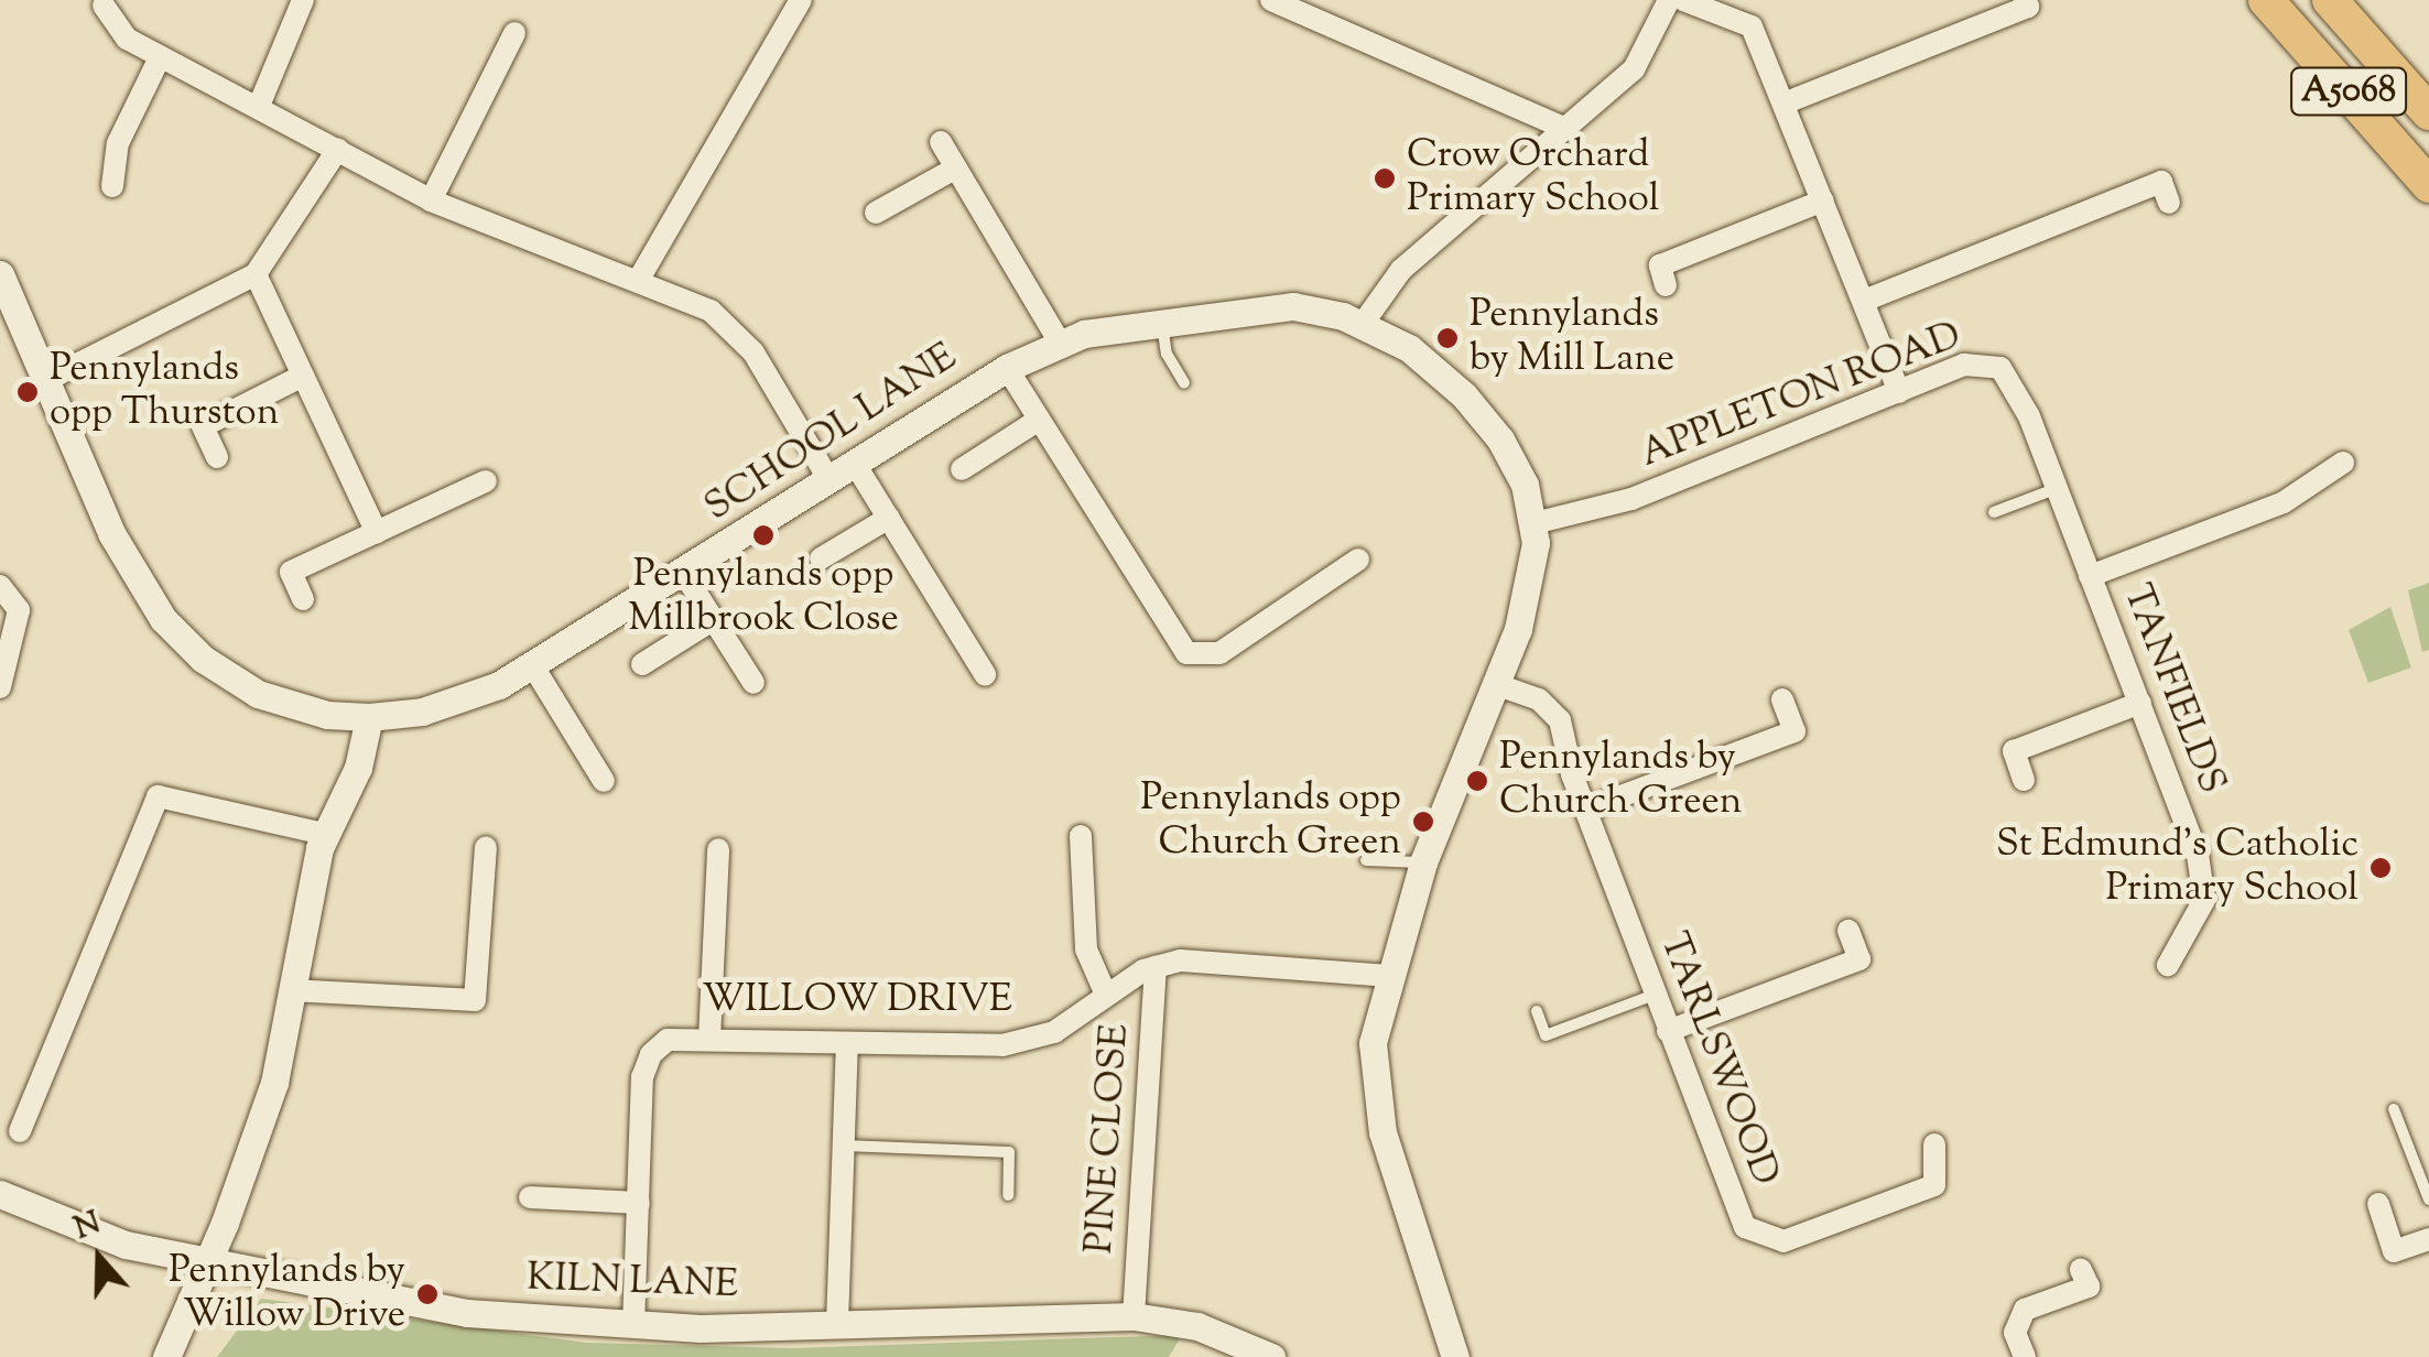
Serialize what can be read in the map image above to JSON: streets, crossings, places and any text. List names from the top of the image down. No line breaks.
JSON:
{"streets":{"main road":["A5068"],"street":["APPLETON ROAD","SCHOOL LANE","TANFIELDS","WILLOW DRIVE","TARLSWOOD","PINE CLOSE","KILN LANE"]},"crossings":[["APPLETON ROAD","SCHOOL LANE"],["APPLETON ROAD","TANFIELDS"],["WILLOW DRIVE","PINE CLOSE"],["WILLOW DRIVE","KILN LANE"],["PINE CLOSE","KILN LANE"]],"places":["Crow Orchard Primary School","Pennylands by Mill Lane","Pennylands opp Thurston","Pennylands opp Millbrook Close","Pennylands by Church Green","Pennylands opp Church Green","St Edmund's Catholic Primary School","Pennylands by Willow Drive"],"north":"top"}
